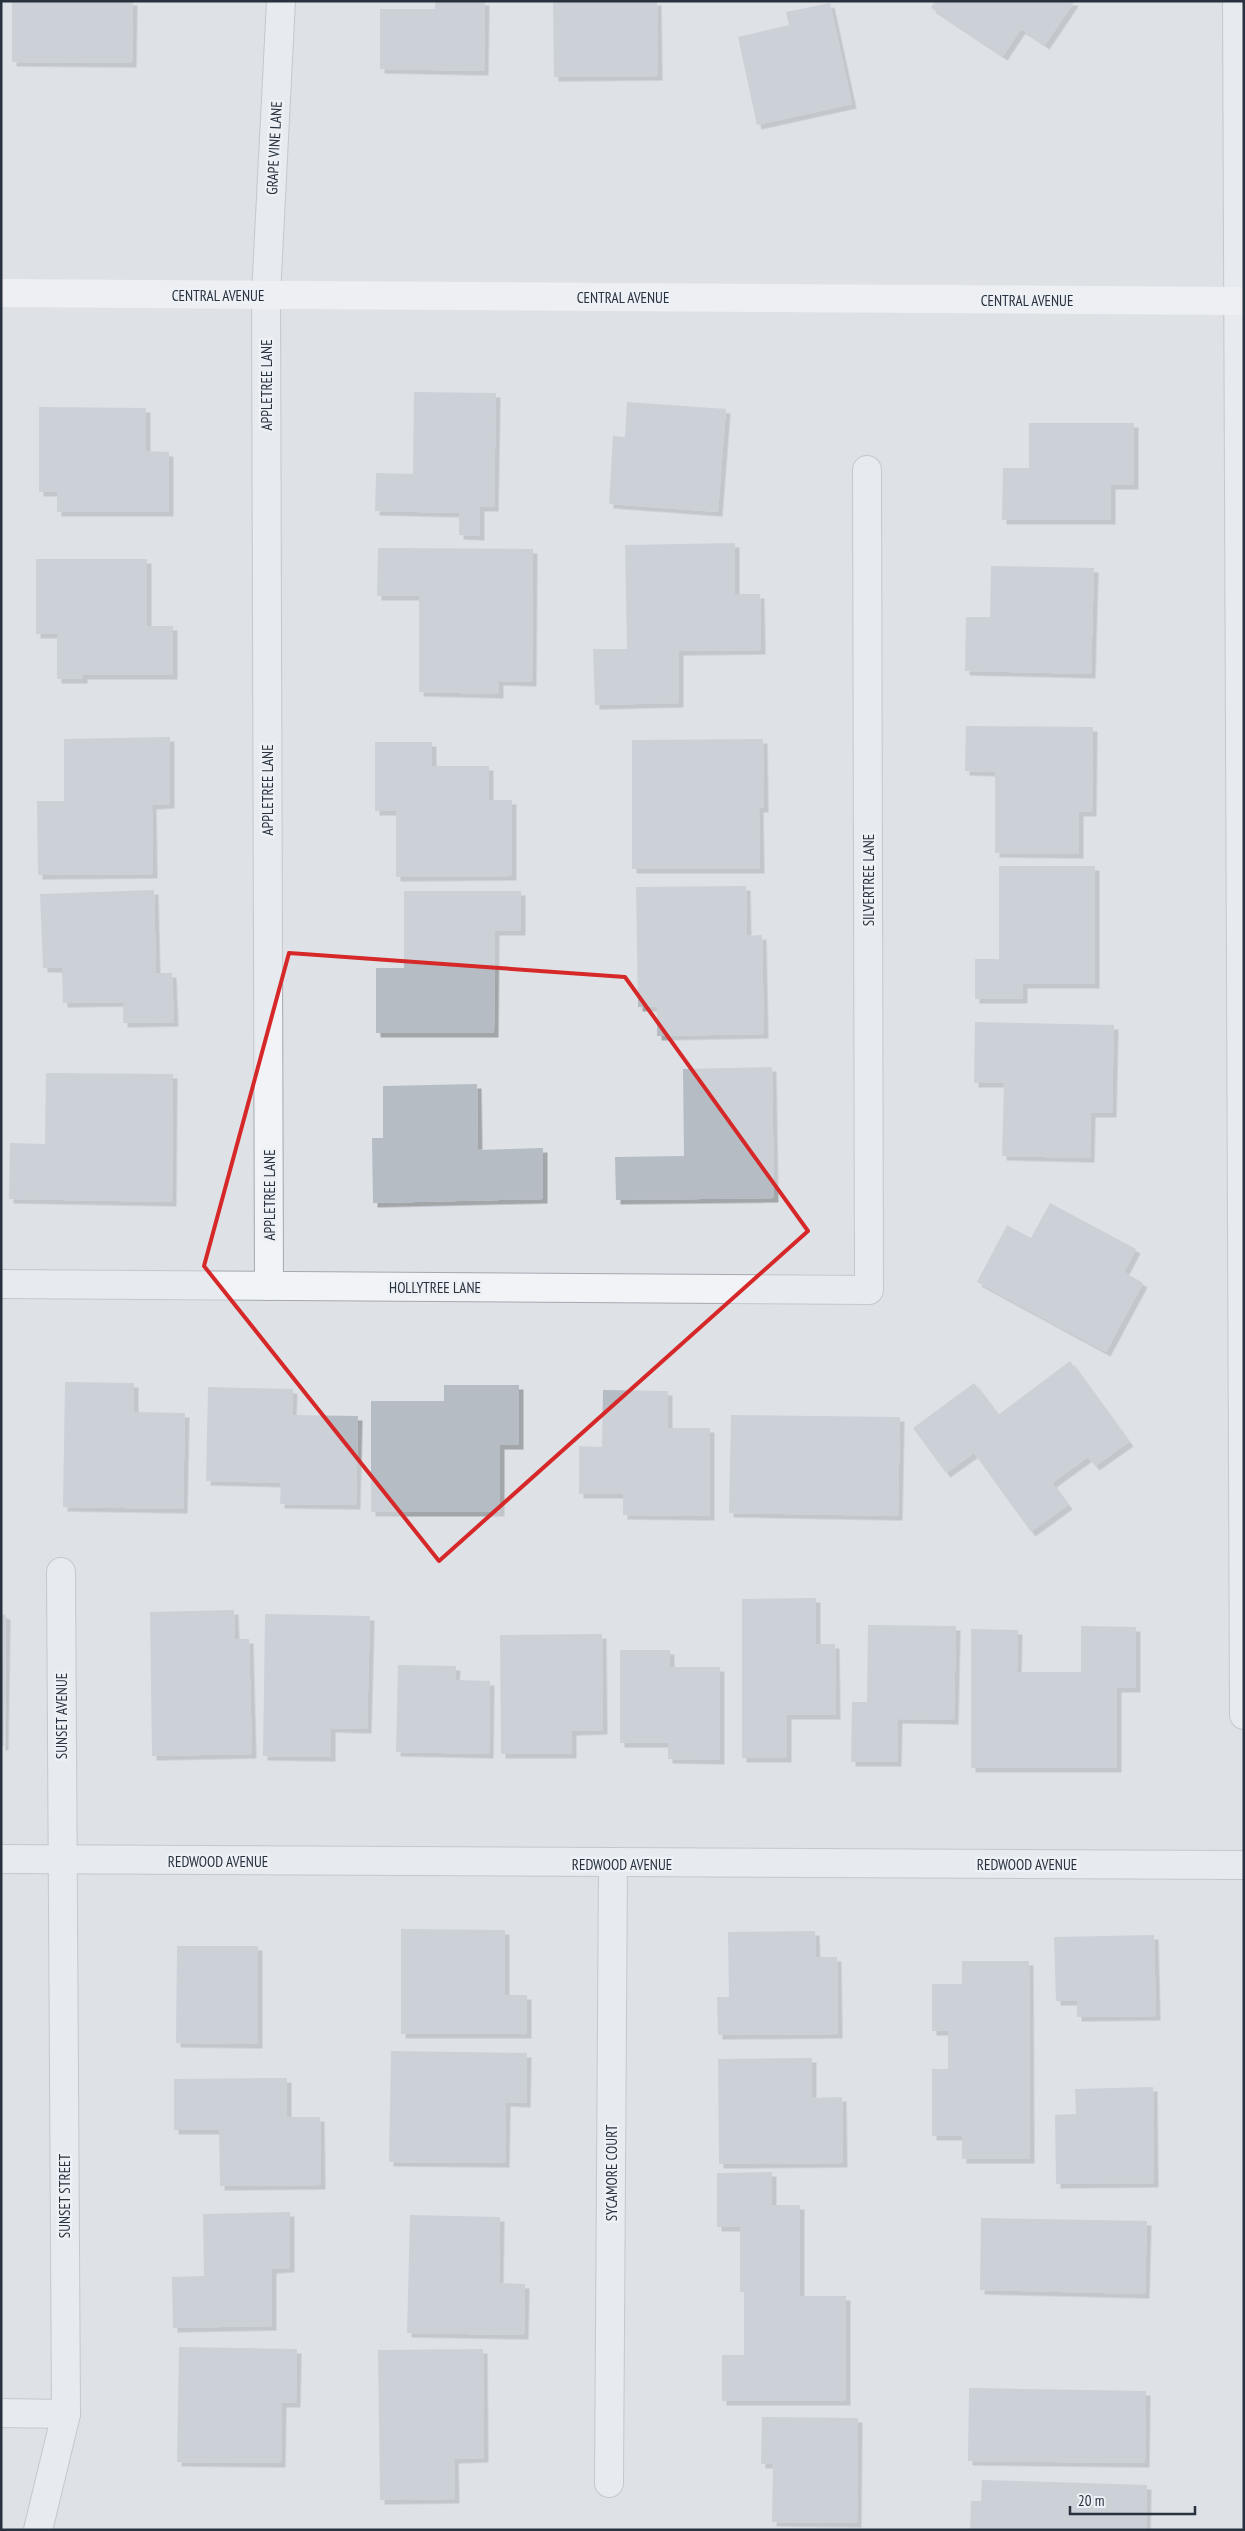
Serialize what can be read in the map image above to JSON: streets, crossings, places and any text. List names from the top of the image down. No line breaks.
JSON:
{"streets":{"main road":["CENTRAL AVENUE"],"street":["GRAPE VINE LANE","APPLETREE LANE","SILVERTREE LANE","HOLLYTREE LANE","SUNSET AVENUE","REDWOOD AVENUE","SYCAMORE COURT","SUNSET STREET"]},"crossings":[["GRAPE VINE LANE","CENTRAL AVENUE"],["GRAPE VINE LANE","APPLETREE LANE"],["CENTRAL AVENUE","APPLETREE LANE"],["APPLETREE LANE","HOLLYTREE LANE"],["SILVERTREE LANE","HOLLYTREE LANE"],["SUNSET AVENUE","REDWOOD AVENUE"],["SUNSET AVENUE","SUNSET STREET"],["REDWOOD AVENUE","SYCAMORE COURT"],["REDWOOD AVENUE","SUNSET STREET"]],"scale_bar":"20 m"}
